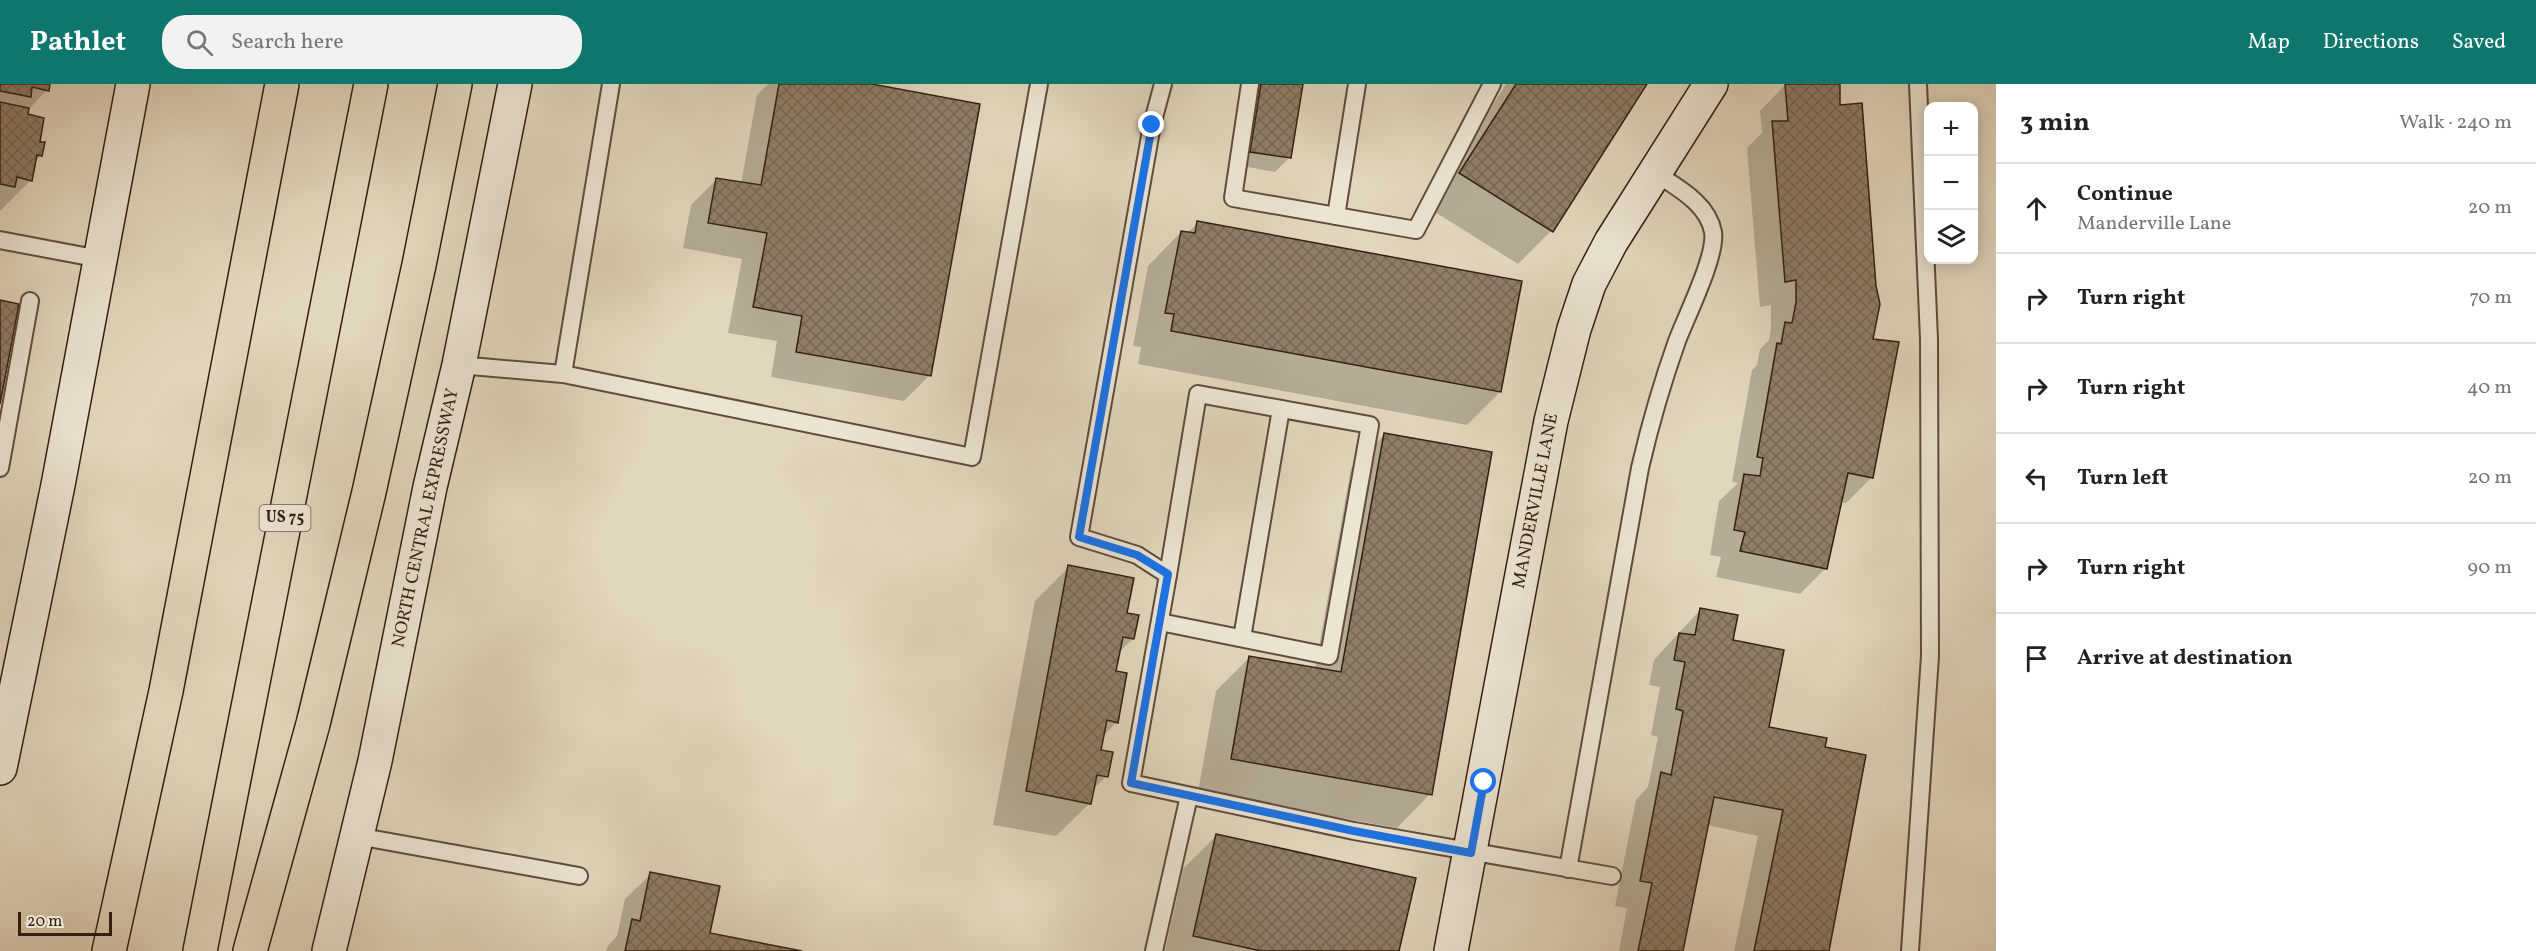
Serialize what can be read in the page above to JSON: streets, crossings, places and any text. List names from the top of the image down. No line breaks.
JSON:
{"streets":{"highway":["US 75"],"main road":["MANDERVILLE LANE","NORTH CENTRAL EXPRESSWAY"]},"scale_bar":"20 m","page":{"header":"Pathlet","search":"Search here","nav":["Map","Directions","Saved"],"heading":["3 min","Walk · 240 m"],"map_buttons":["+","−"],"list":[["Continue","Manderville Lane","20 m"],["Turn right","70 m"],["Turn right","40 m"],["Turn left","20 m"],["Turn right","90 m"],"Arrive at destination"],"scale":"20 m"}}
